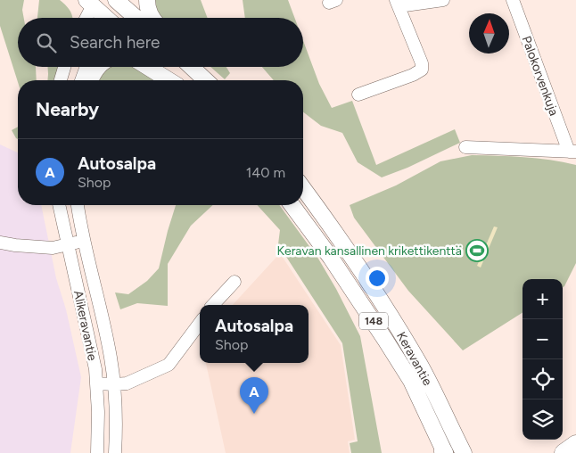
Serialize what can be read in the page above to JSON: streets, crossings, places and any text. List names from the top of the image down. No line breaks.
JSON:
{"streets":{"main road":["148","Keravantie"],"street":["Palokorvenkuja","Alikeravantie"]},"places":{"sports":["Keravan kansallinen krikettikenttä"]},"north":"top","page":{"search":"Search here","heading":"Nearby","list":[{"mark":"A","name":"Autosalpa","note":"Shop","value":"140 m"}],"map_buttons":["+","−"],"popup":["Autosalpa","Shop"],"pins":"A"}}
